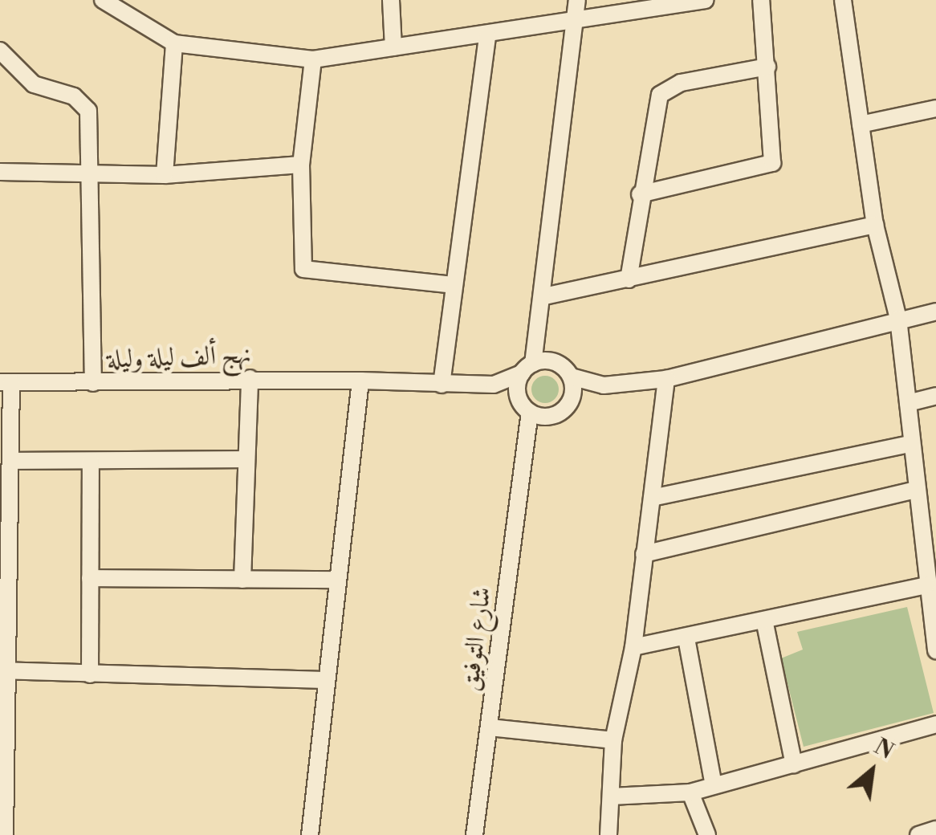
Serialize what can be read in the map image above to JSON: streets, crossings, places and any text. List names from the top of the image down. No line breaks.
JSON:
{"streets":{"street":["نهج ألف ليلة وليلة","شارع التوفيق"]},"north":"top right"}
